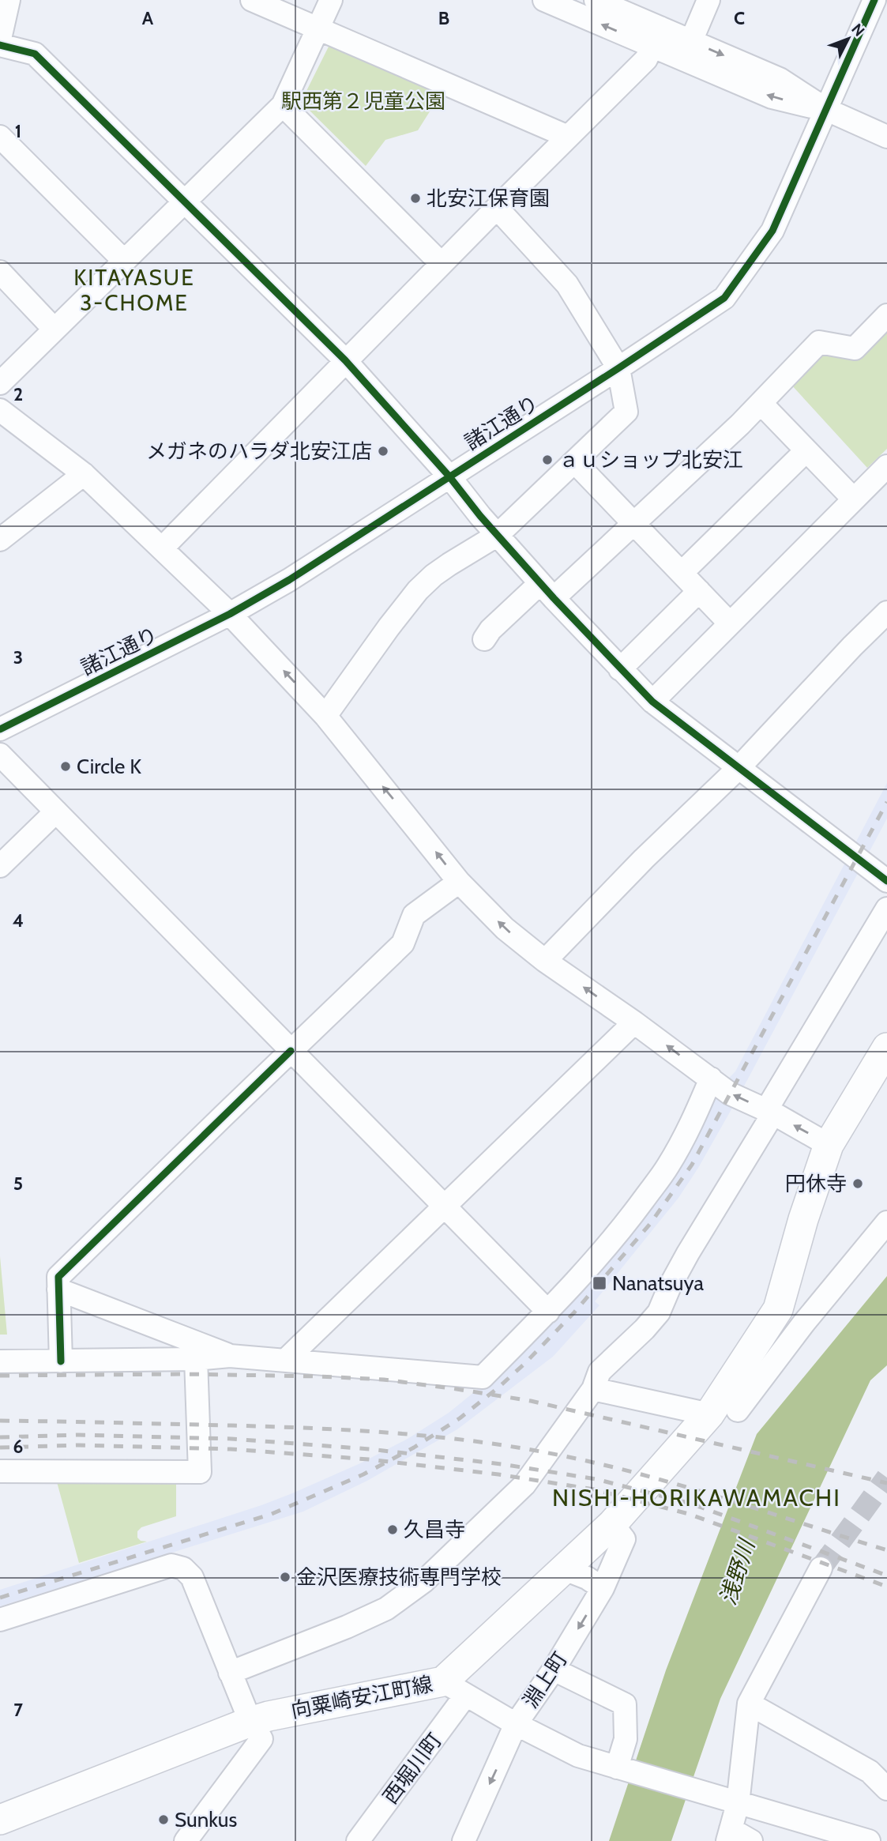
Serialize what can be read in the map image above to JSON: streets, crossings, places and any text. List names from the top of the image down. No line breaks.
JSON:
{"streets":{"main road":["向粟崎安江町線"],"street":["諸江通り","淵上町","西堀川町"]},"crossings":[["淵上町","向粟崎安江町線"],["向粟崎安江町線","西堀川町"]],"one_way":["淵上町"],"districts":["KITAYASUE 3-CHOME","NISHI-HORIKAWAMACHI"],"water":["浅野川"],"parks":["駅西第２児童公園"],"places":{"other":["北安江保育園","メガネのハラダ北安江店","ａｕショップ北安江","Circle K","円休寺","久昌寺","金沢医療技術専門学校","Sunkus"],"transit":["Nanatsuya"]},"north":"top right","grid":{"columns":["A","B","C"],"rows":["1","2","3","4","5","6","7"]}}
